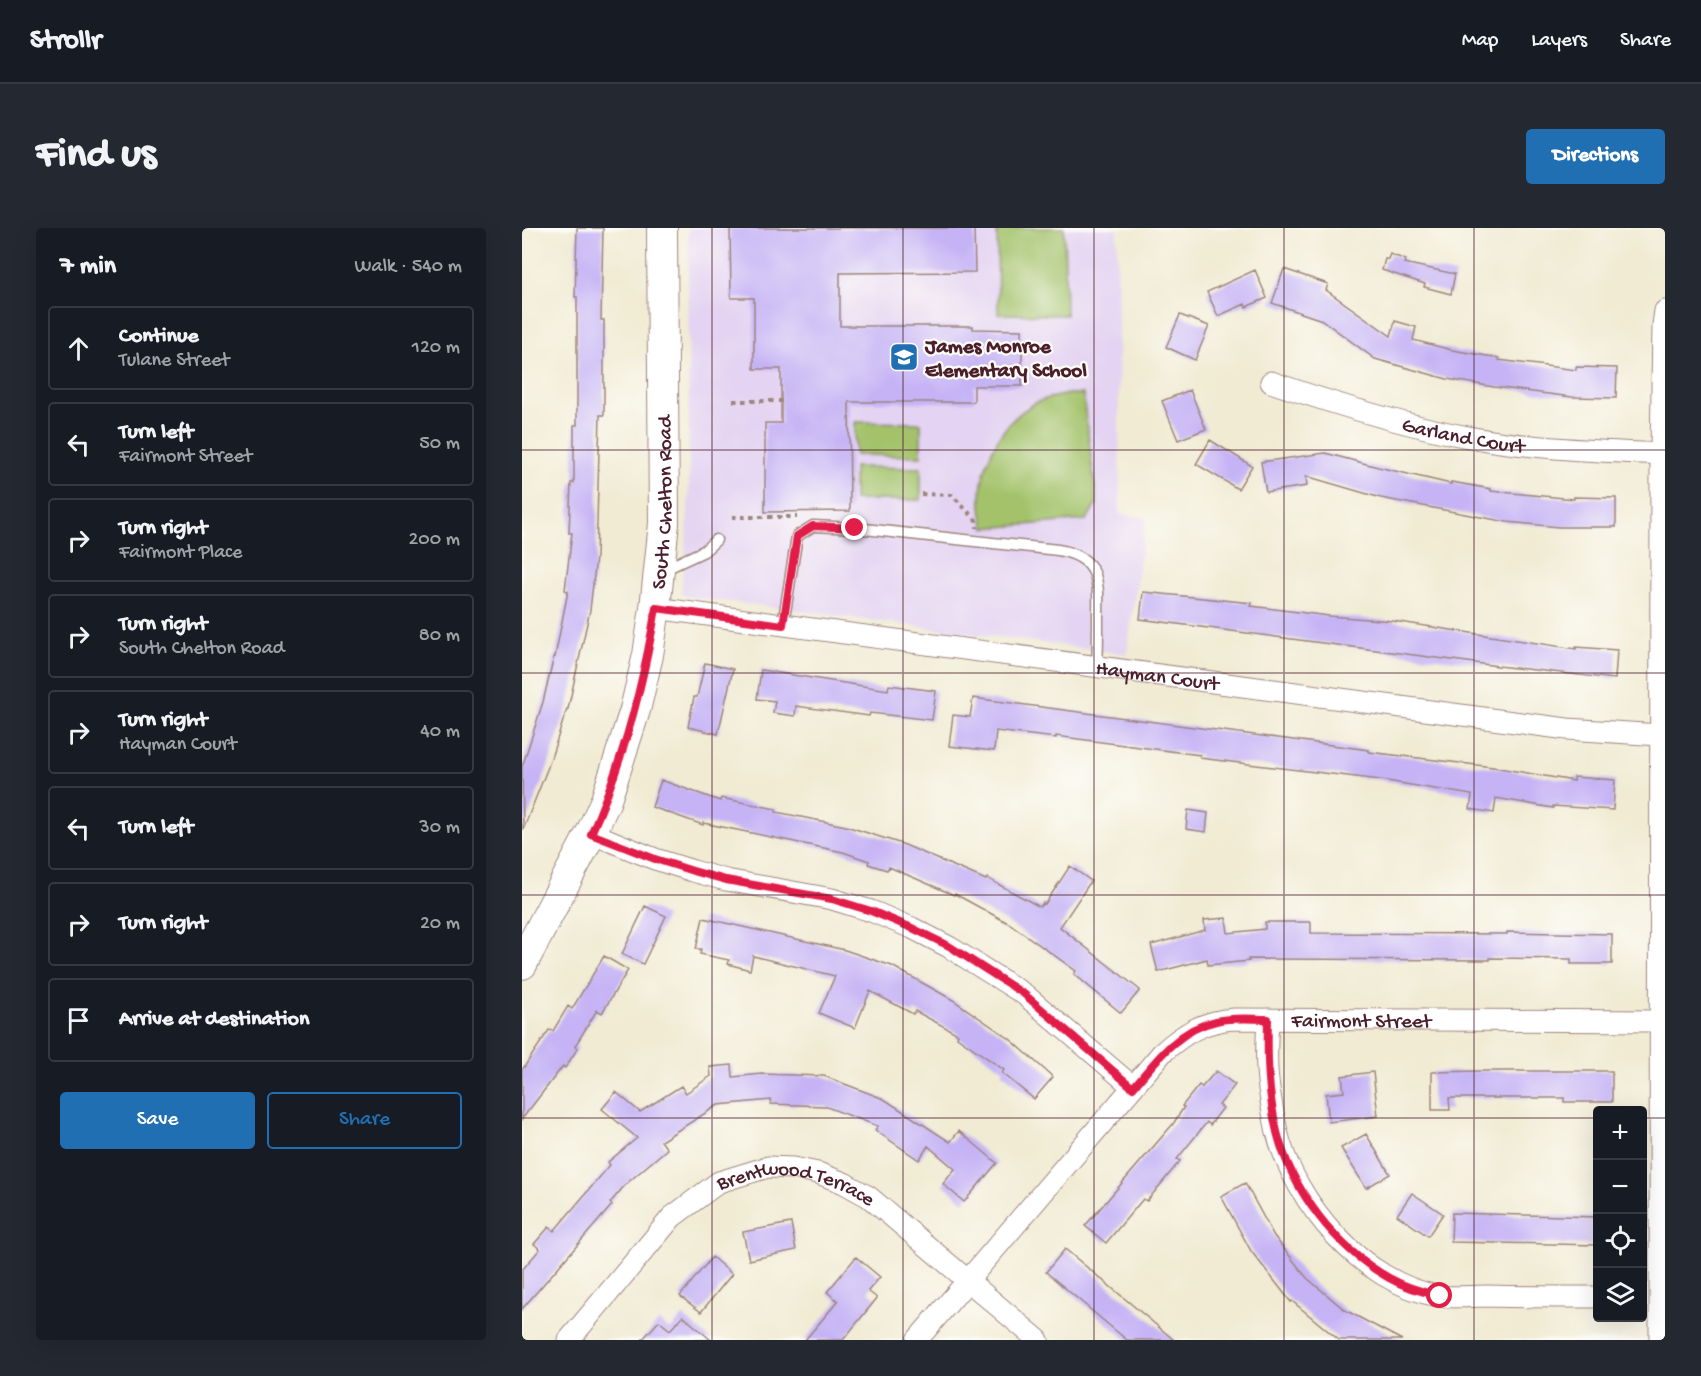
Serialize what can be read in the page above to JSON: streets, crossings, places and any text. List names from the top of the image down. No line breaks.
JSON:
{"streets":{"main road":["South Chelton Road"],"street":["Garland Court","Hayman Court","Fairmont Street","Brentwood Terrace"]},"crossings":[["South Chelton Road","Hayman Court"],["Fairmont Street","Brentwood Terrace"]],"places":{"school or university":["James Monroe Elementary School"]},"page":{"header":"Strollr","nav":["Map","Layers","Share"],"buttons":["Directions",["Save","Share"]],"title":"Find us","heading":["7 min","Walk · 540 m"],"list":[["Continue","Tulane Street","120 m"],["Turn left","Fairmont Street","50 m"],["Turn right","Fairmont Place","200 m"],["Turn right","South Chelton Road","80 m"],["Turn right","Hayman Court","40 m"],["Turn left","30 m"],["Turn right","20 m"],"Arrive at destination"],"map_buttons":["+","−"]}}
